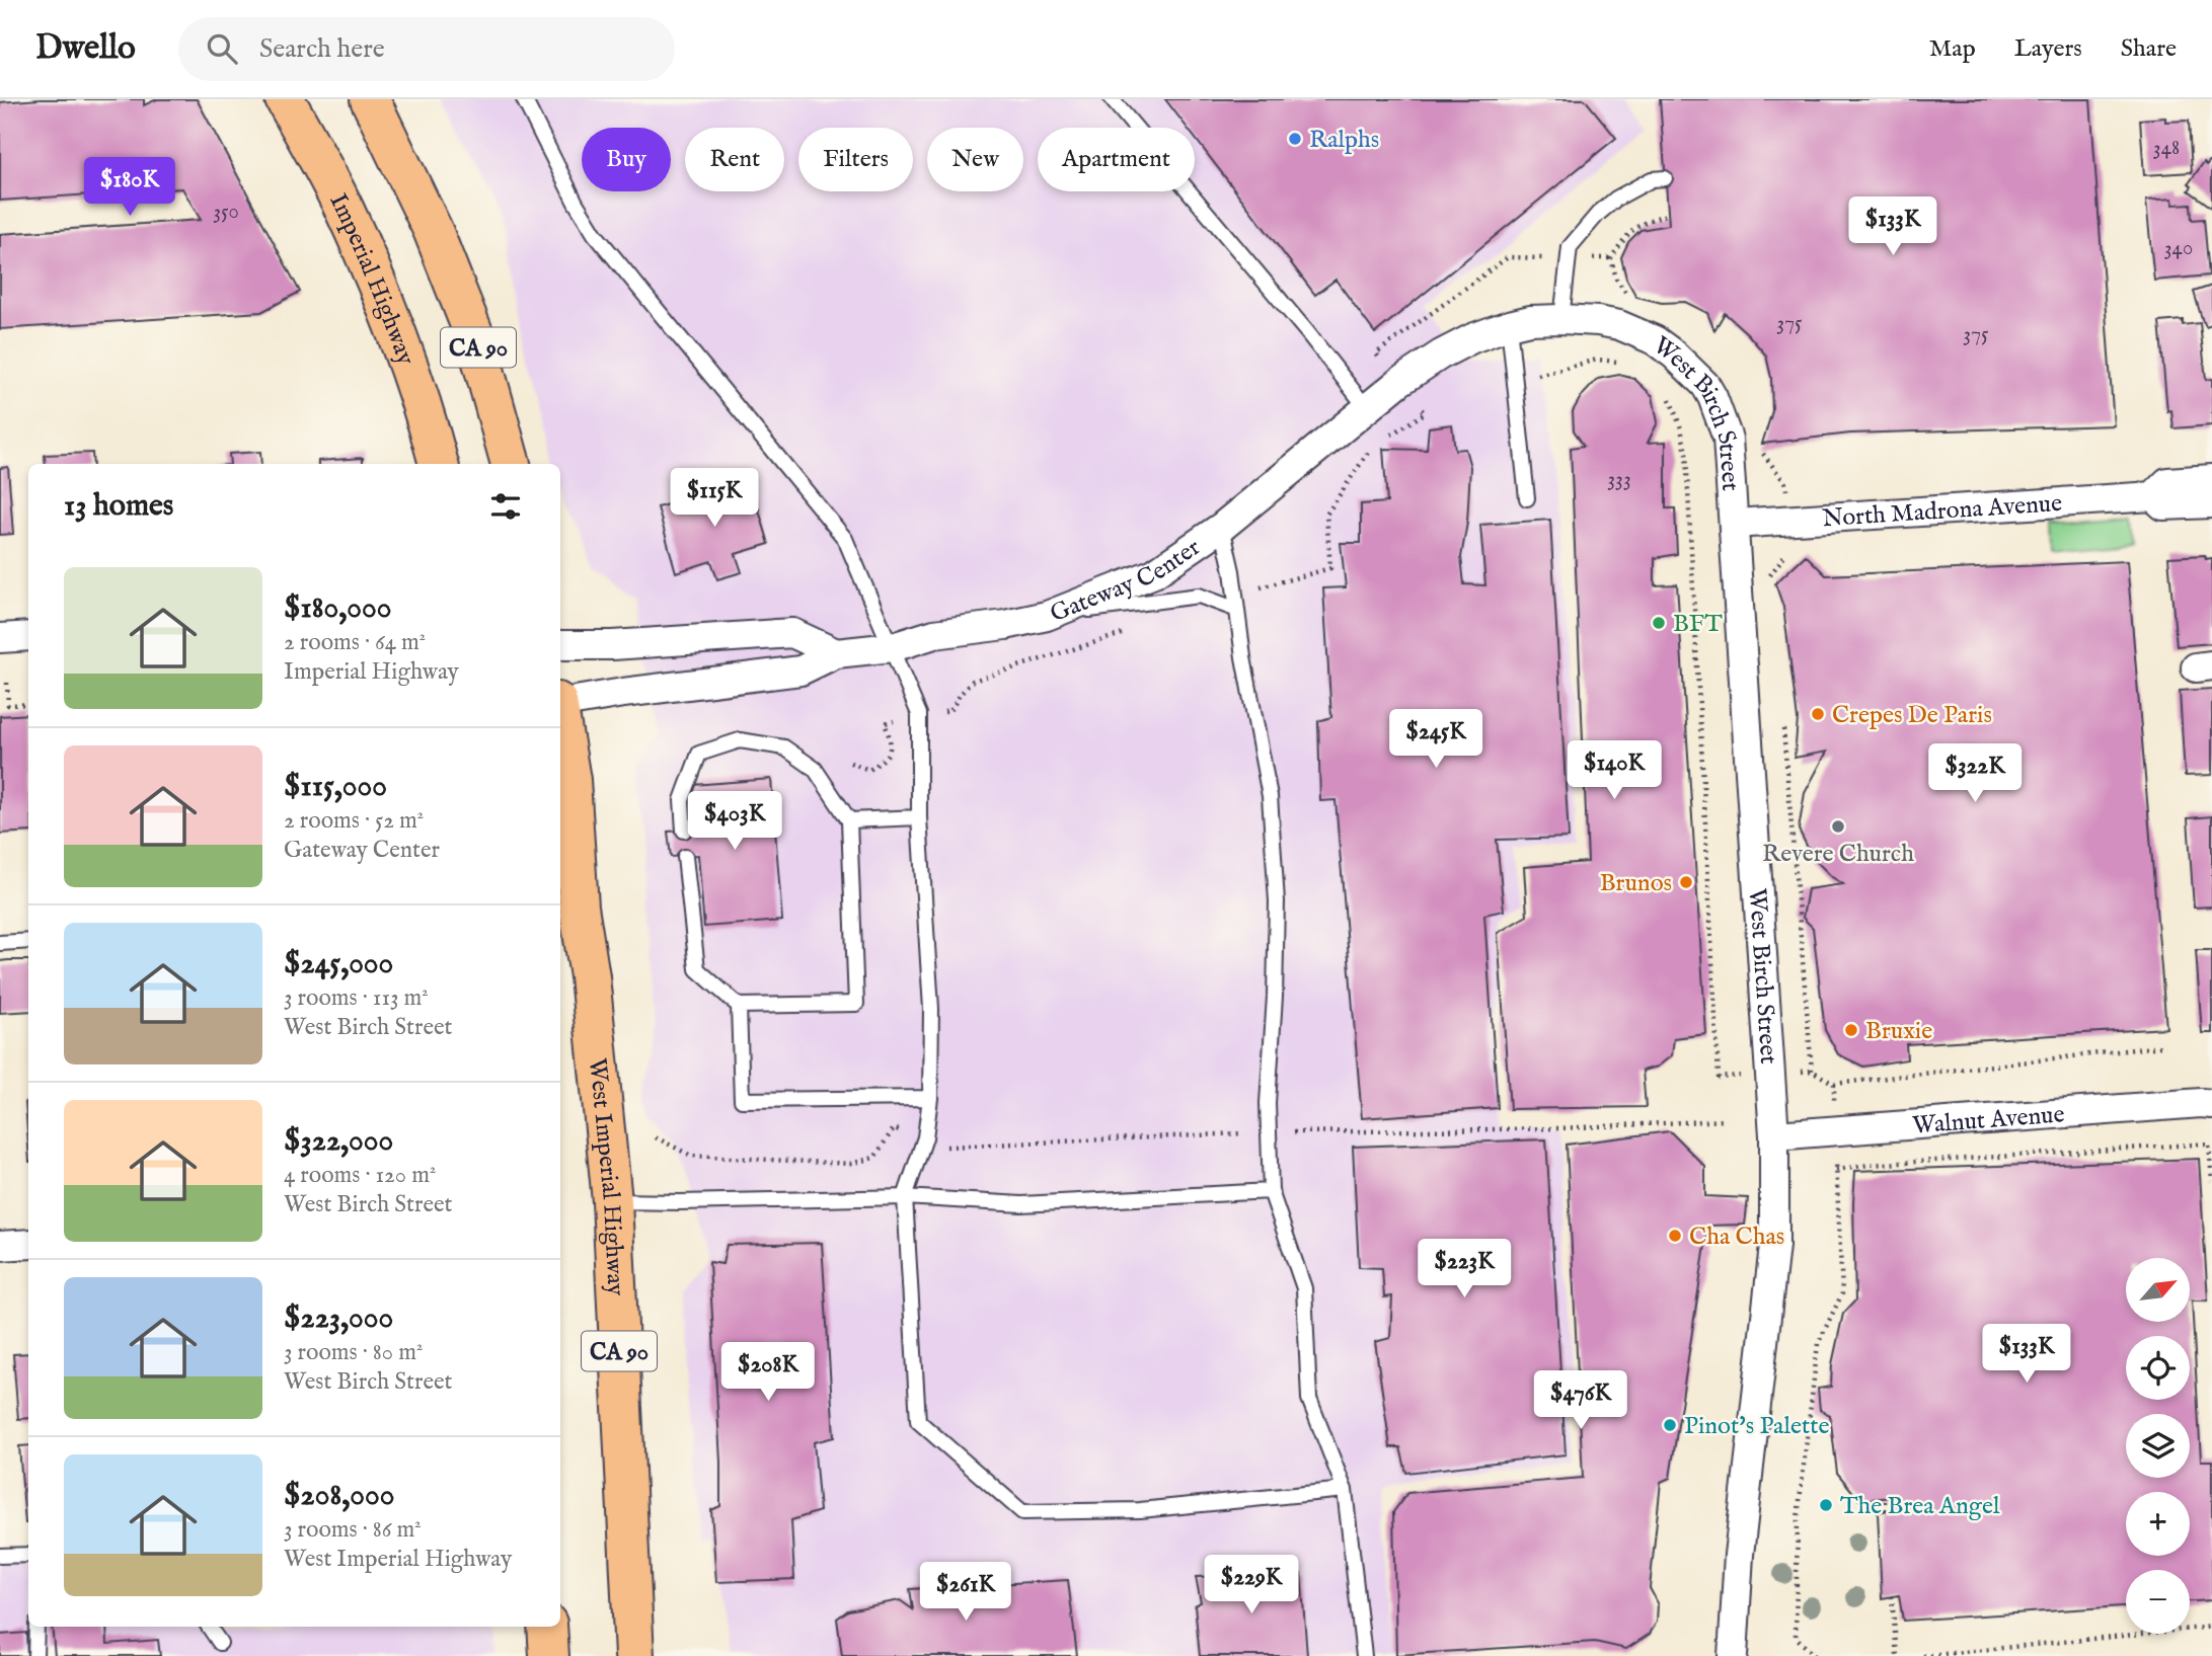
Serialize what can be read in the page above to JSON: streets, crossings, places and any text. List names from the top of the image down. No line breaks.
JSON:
{"streets":{"main road":["Imperial Highway","CA 90","West Imperial Highway"],"street":["West Birch Street","North Madrona Avenue","Gateway Center","Walnut Avenue"]},"crossings":[["West Birch Street","North Madrona Avenue"],["West Birch Street","Gateway Center"],["West Birch Street","Walnut Avenue"]],"places":["Ralphs","BFT","Crepes De Paris","Revere Church","Brunos","Bruxie","Cha Chas","Pinot's Palette","The Brea Angel"],"house_numbers":["348","350","340","375","375","333"],"north":"top right","page":{"header":"Dwello","search":"Search here","nav":["Map","Layers","Share"],"chip":["Buy","Rent","Filters","New","Apartment"],"price":["$180K","$133K","$115K","$245K","$140K","$322K","$403K","$223K","$133K","$208K","$476K","$229K","$261K"],"heading":"13 homes","list":[{"name":"$180,000","note":"2 rooms · 64 m² · Imperial Highway"},{"name":"$115,000","note":"2 rooms · 52 m² · Gateway Center"},{"name":"$245,000","note":"3 rooms · 113 m² · West Birch Street"},{"name":"$322,000","note":"4 rooms · 120 m² · West Birch Street"},{"name":"$223,000","note":"3 rooms · 80 m² · West Birch Street"},{"name":"$208,000","note":"3 rooms · 86 m² · West Imperial Highway"}],"map_buttons":["+","−"]}}
